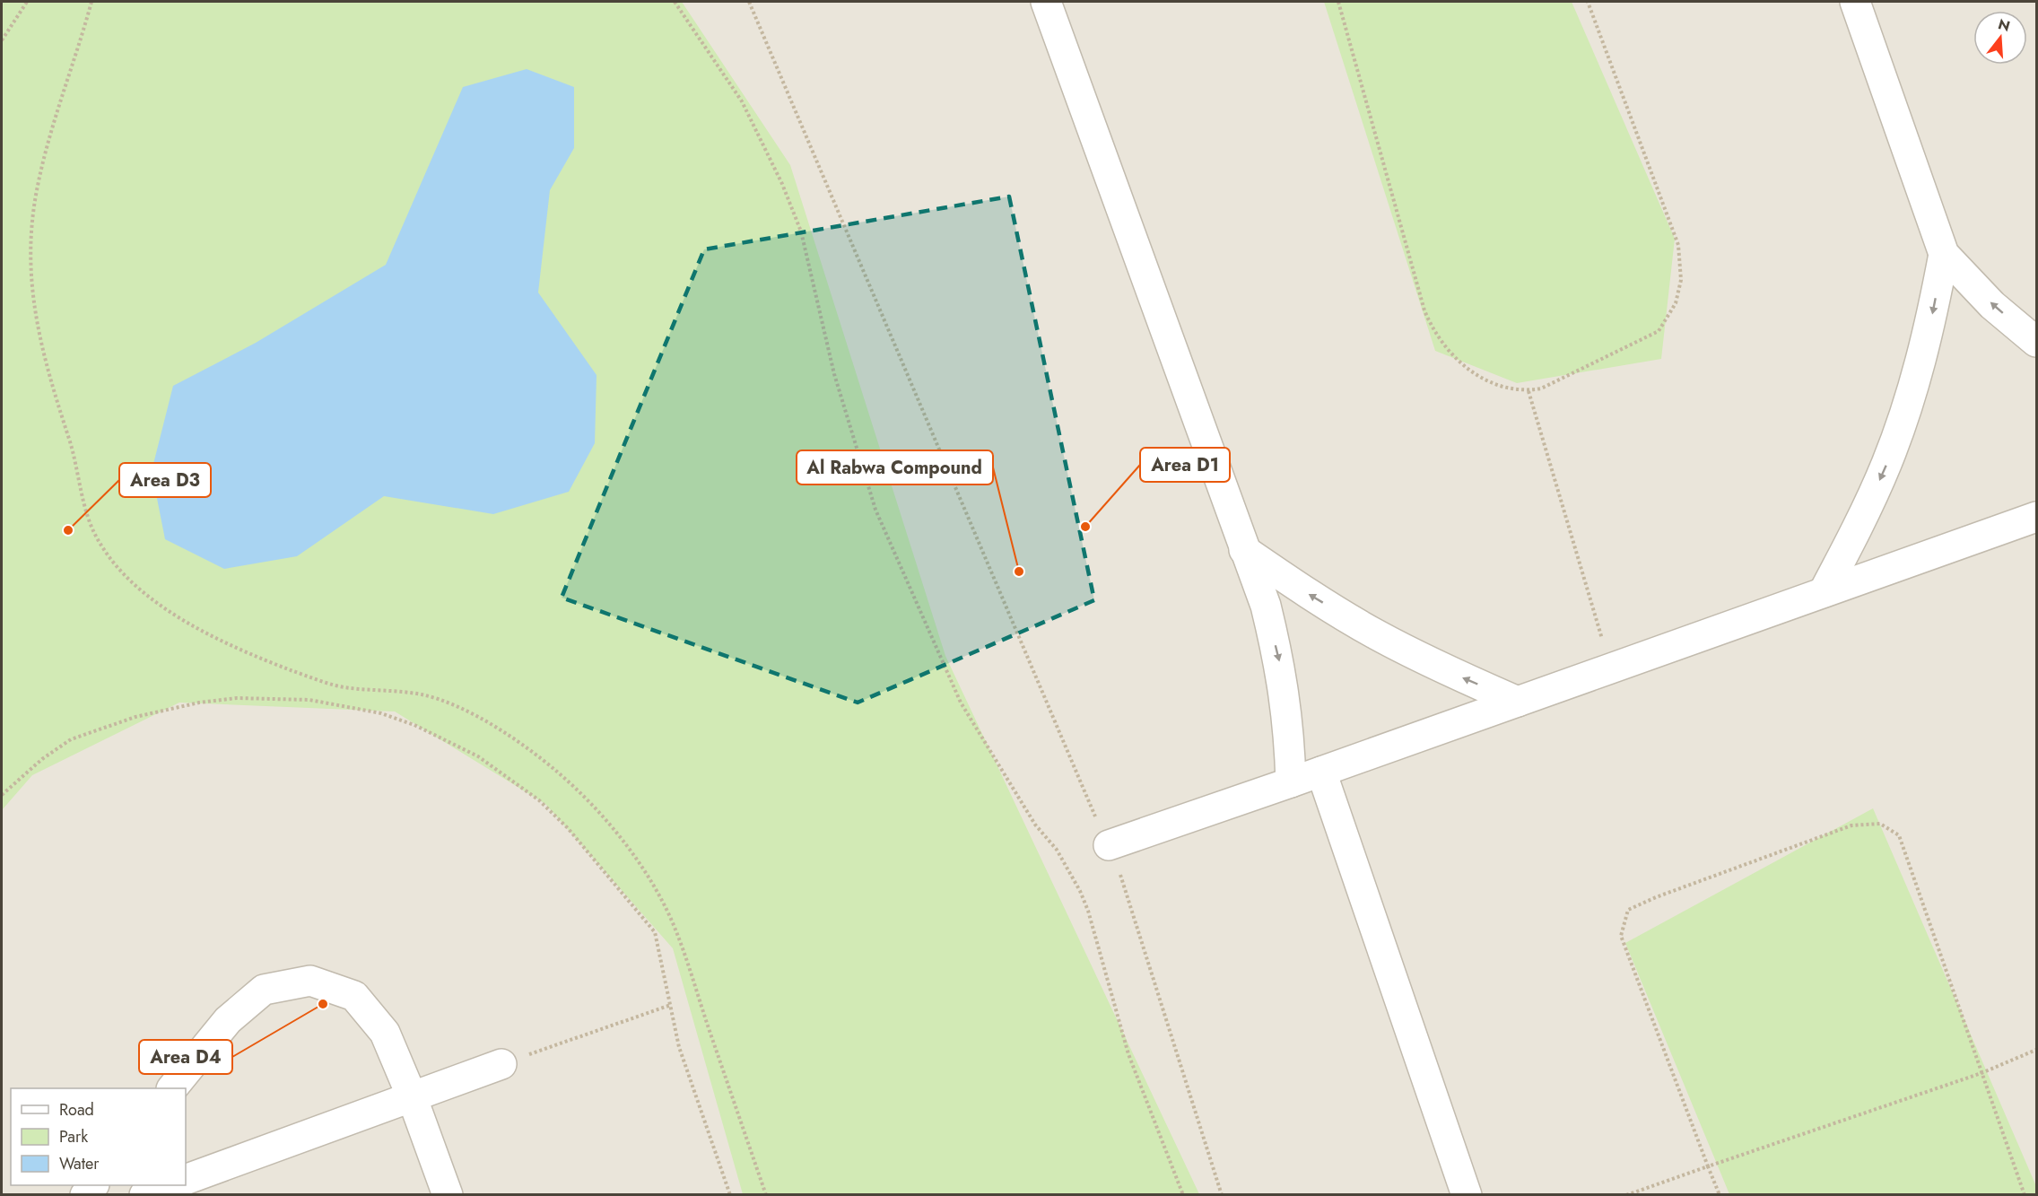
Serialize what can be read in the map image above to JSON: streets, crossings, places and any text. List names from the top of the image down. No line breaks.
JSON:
{"places":["Area D1","Area D3","Al Rabwa Compound","Area D4"],"legend":["Road","Park","Water"],"north":"top"}
